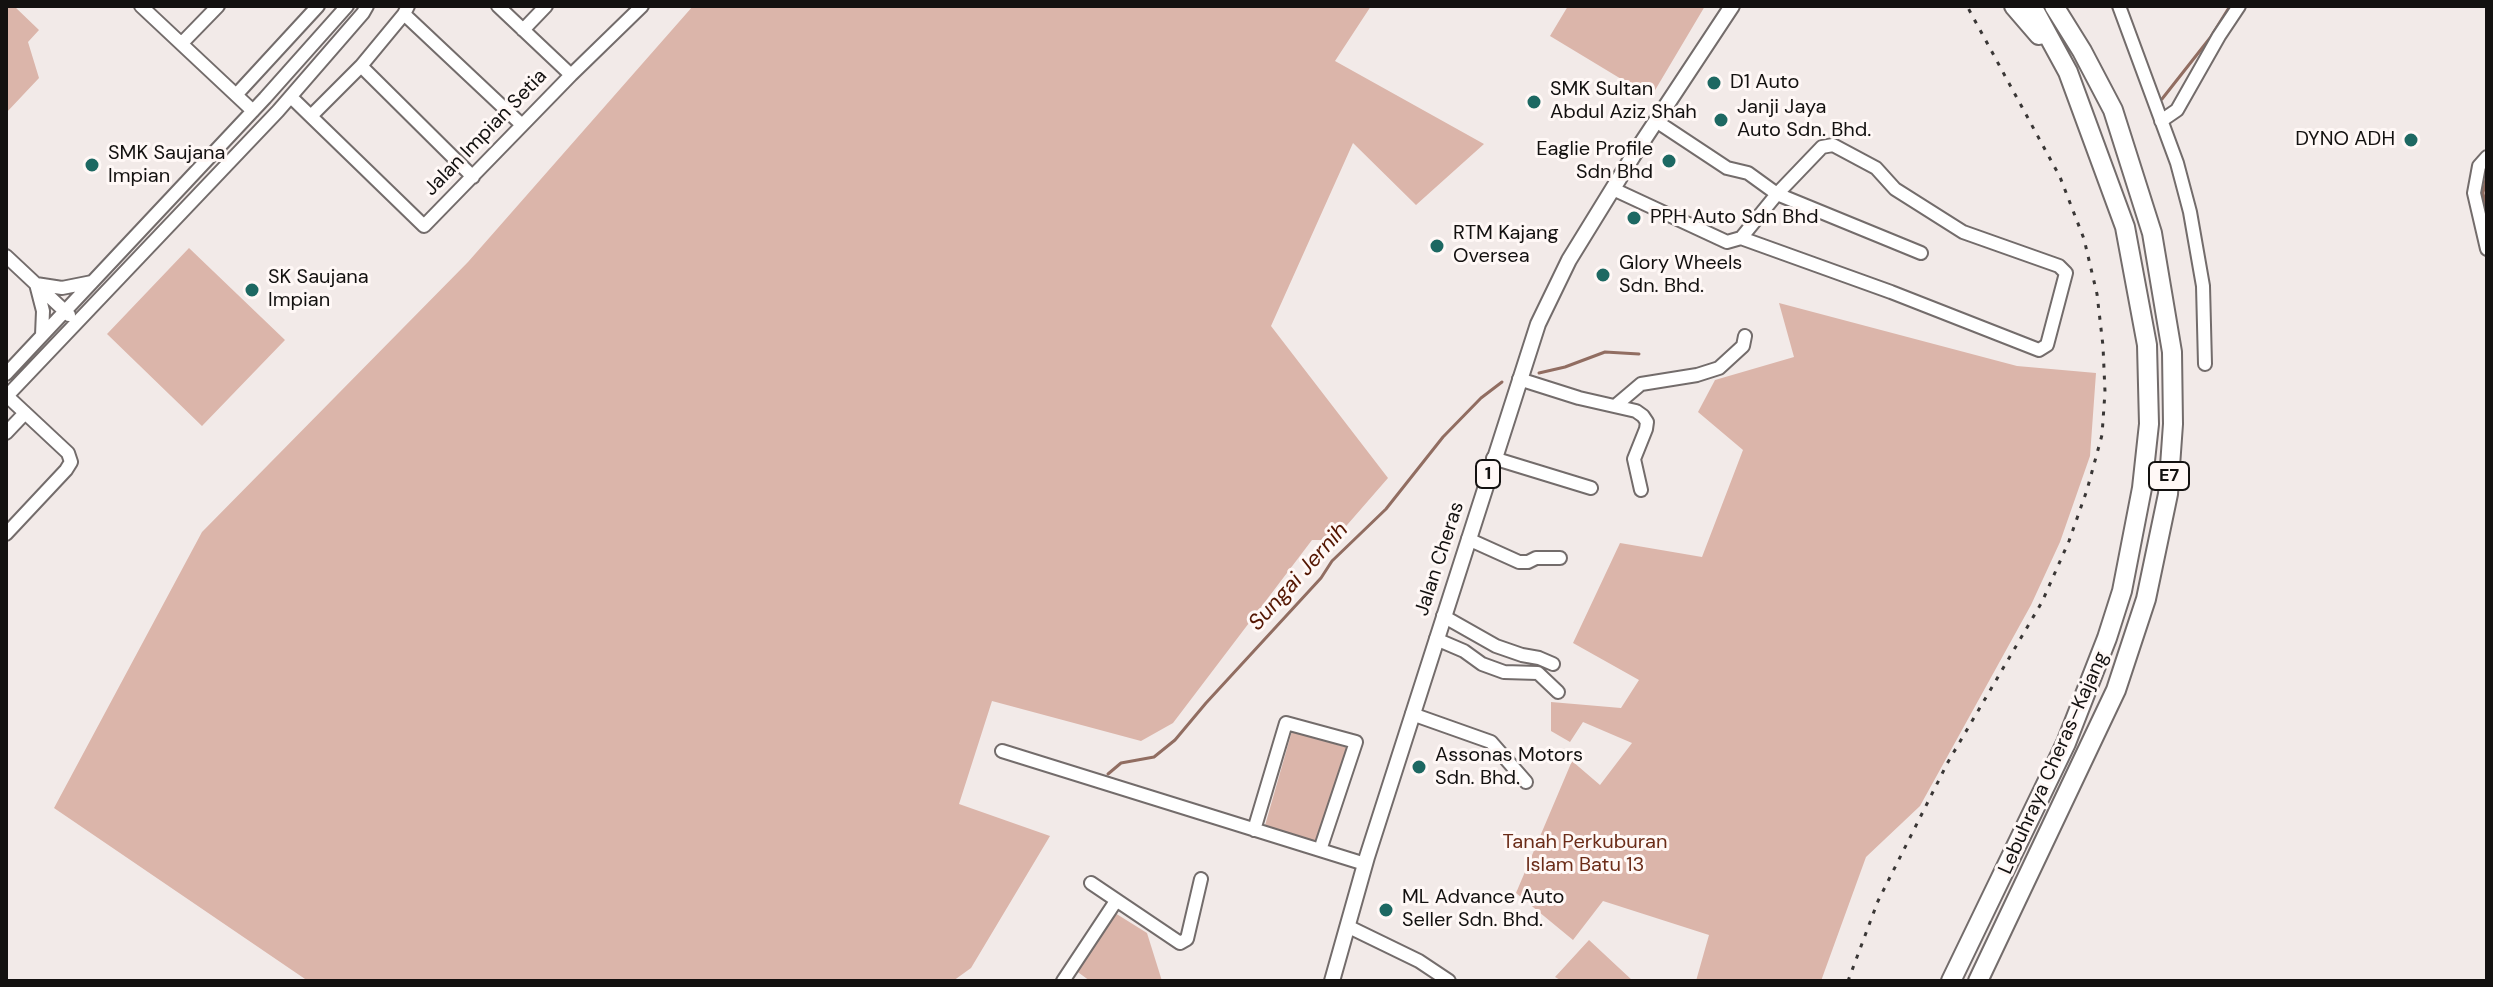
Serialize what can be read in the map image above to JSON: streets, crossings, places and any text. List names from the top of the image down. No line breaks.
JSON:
{"streets":{"highway":["E7","Lebuhraya Cheras–Kajang"],"main road":["1","Jalan Cheras"],"street":["Jalan Impian Setia"]},"water":["Sungai Jernih"],"parks":["Tanah Perkuburan Islam Batu 13"],"places":["D1 Auto","SMK Sultan Abdul Aziz Shah","Janji Jaya Auto Sdn. Bhd.","DYNO ADH","Eaglie Profile Sdn Bhd","SMK Saujana Impian","PPH Auto Sdn Bhd","RTM Kajang Oversea","Glory Wheels Sdn. Bhd.","SK Saujana Impian","Assonas Motors Sdn. Bhd.","ML Advance Auto Seller Sdn. Bhd."]}
